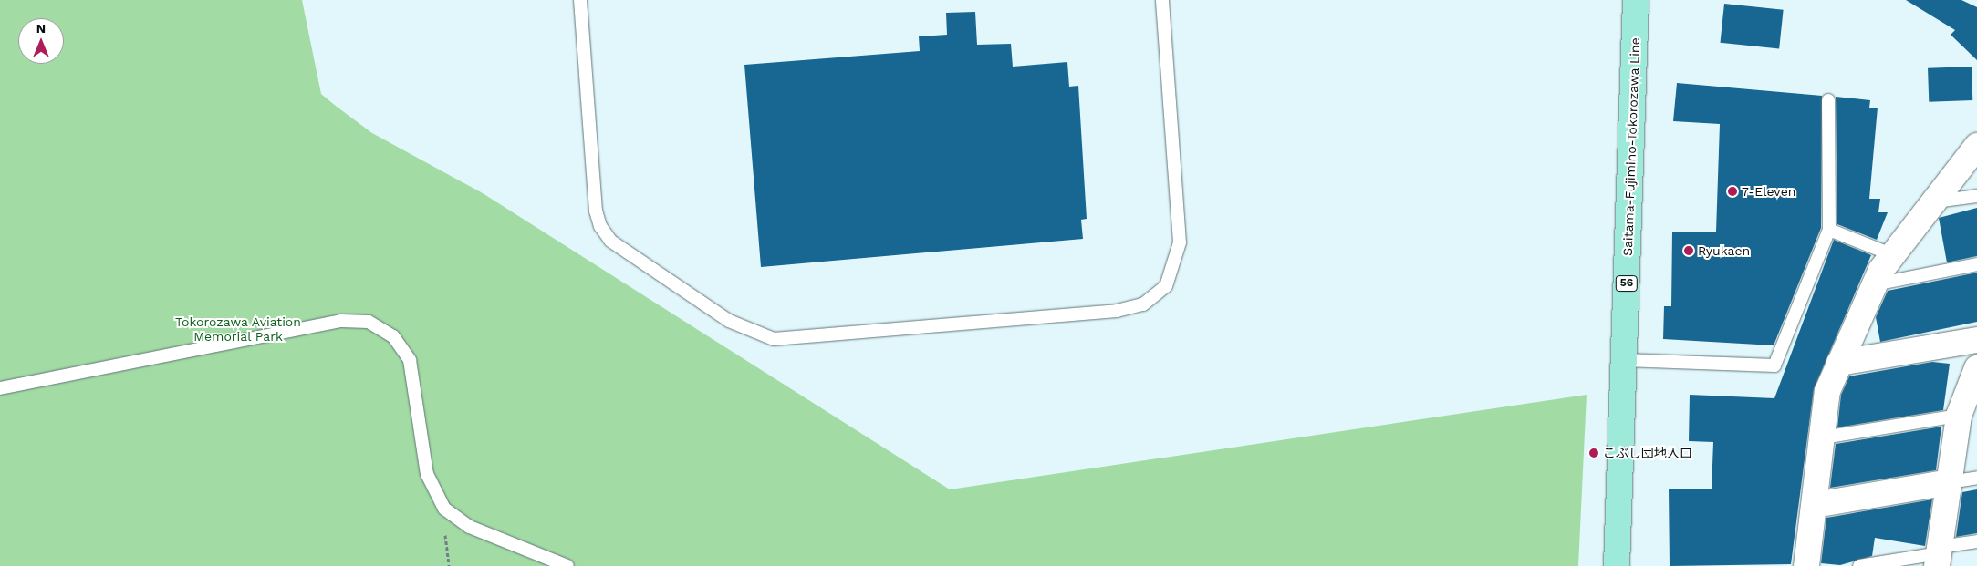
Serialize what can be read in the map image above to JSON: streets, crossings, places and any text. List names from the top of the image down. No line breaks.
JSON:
{"streets":{"main road":["Saitama-Fujimino-Tokorozawa Line","56"]},"parks":["Tokorozawa Aviation Memorial Park"],"places":["7-Eleven","Ryukaen","こぶし団地入口"],"north":"top"}
